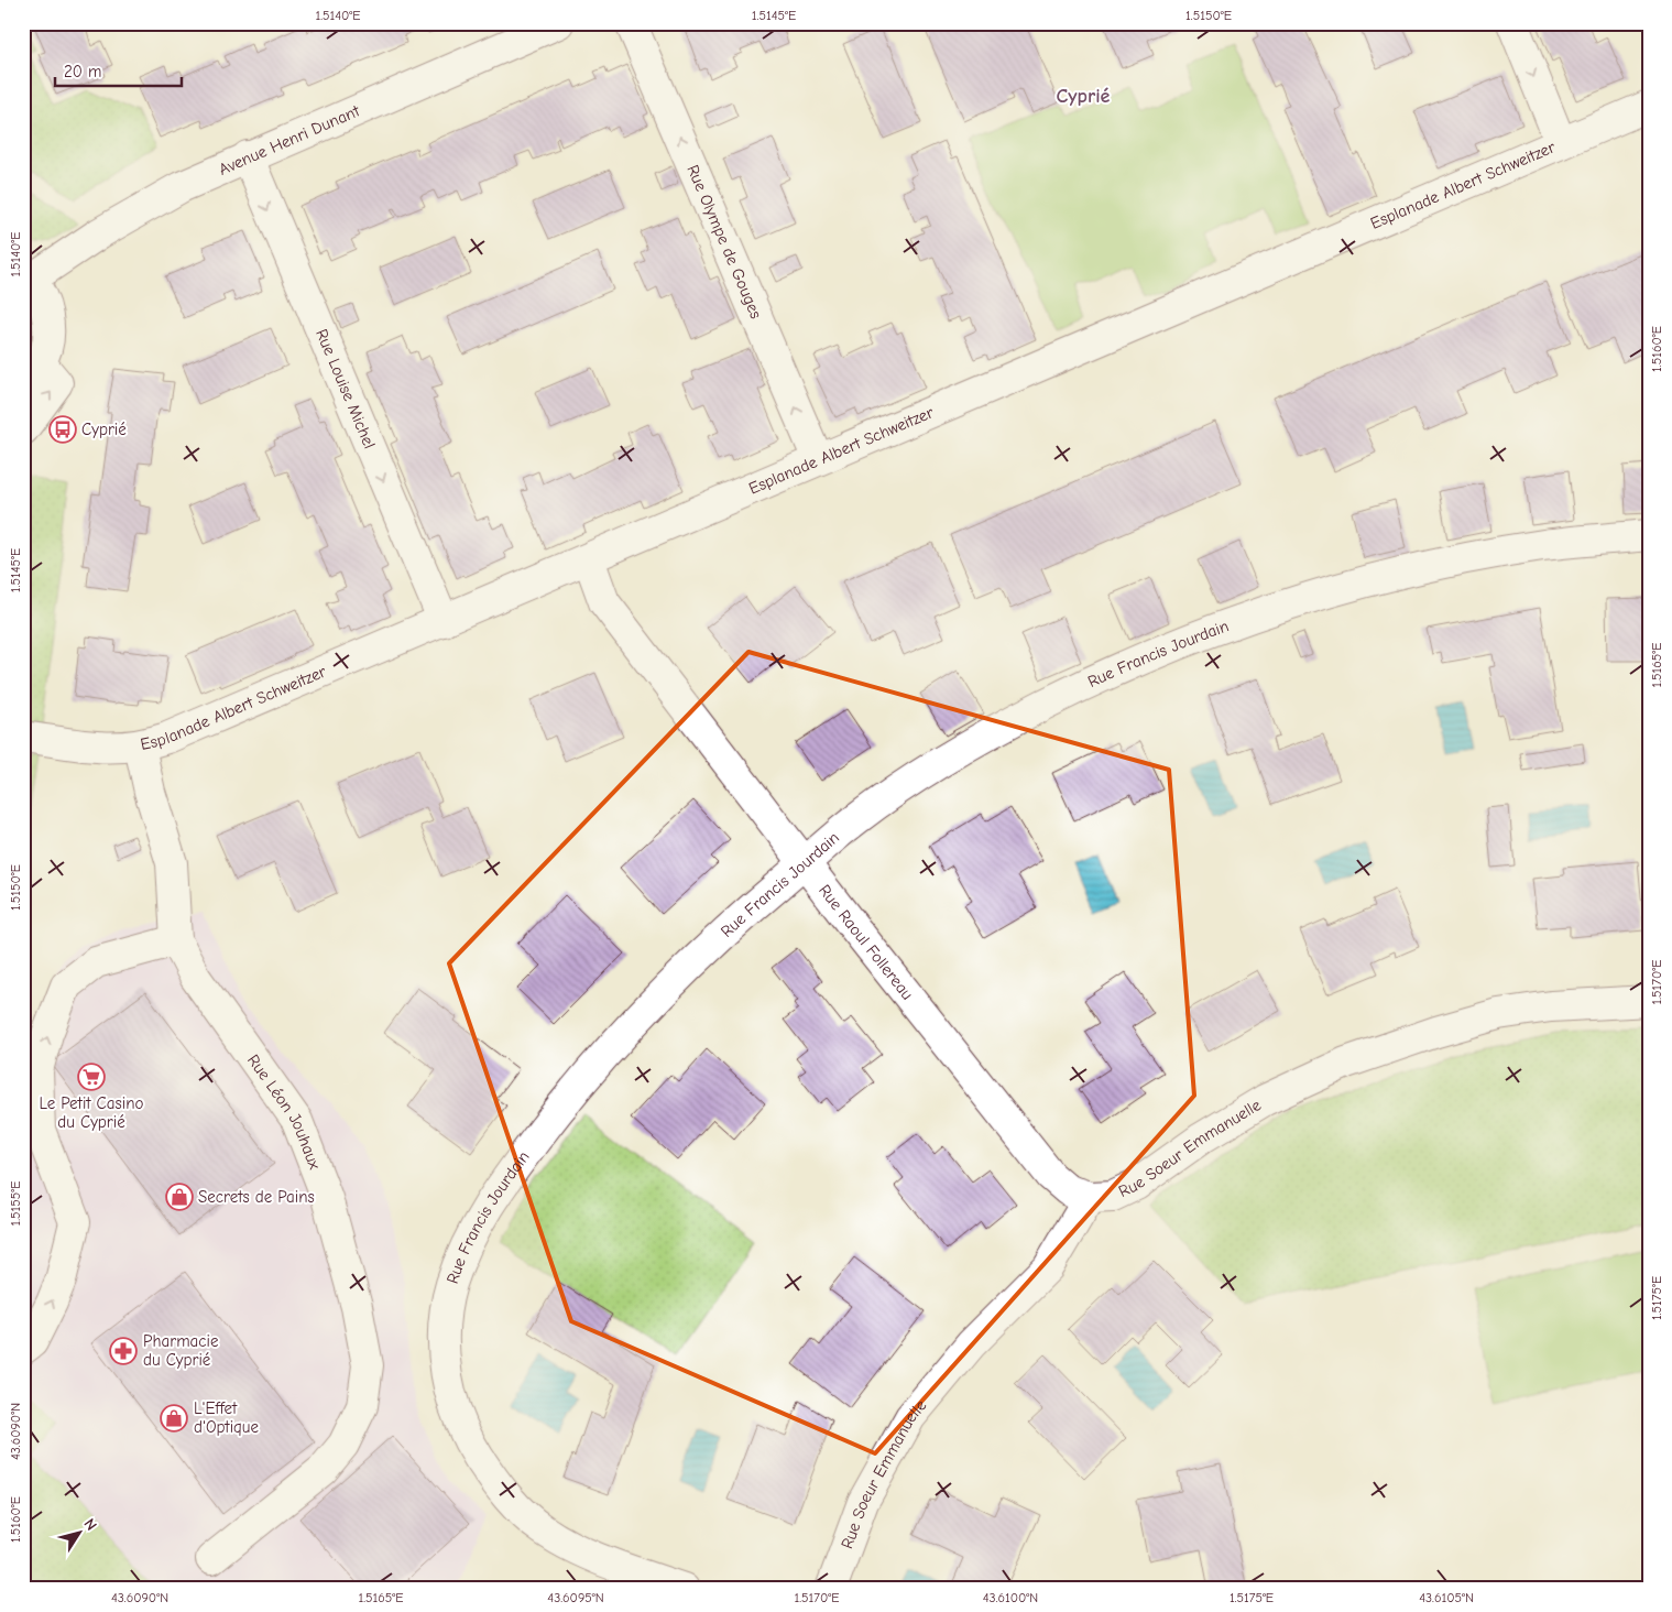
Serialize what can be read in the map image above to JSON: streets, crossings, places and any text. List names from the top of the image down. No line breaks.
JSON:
{"streets":{"street":["Avenue Henri Dunant","Esplanade Albert Schweitzer","Rue Olympe de Gouges","Rue Louise Michel","Rue Francis Jourdain","Rue Raoul Follereau","Rue Léon Jouhaux","Rue Soeur Emmanuelle"]},"crossings":[["Avenue Henri Dunant","Rue Louise Michel"],["Esplanade Albert Schweitzer","Rue Olympe de Gouges"],["Esplanade Albert Schweitzer","Rue Louise Michel"],["Esplanade Albert Schweitzer","Rue Raoul Follereau"],["Esplanade Albert Schweitzer","Rue Léon Jouhaux"],["Rue Francis Jourdain","Rue Raoul Follereau"],["Rue Raoul Follereau","Rue Soeur Emmanuelle"]],"one_way":["Rue Olympe de Gouges","Rue Louise Michel"],"districts":["Cyprié"],"places":{"bus stop":["Cyprié"],"supermarket":["Le Petit Casino du Cyprié"],"shop":["Secrets de Pains","L'Effet d'Optique"],"pharmacy":["Pharmacie du Cyprié"]},"scale_bar":"20 m","north":"top right","coordinates":["1.5140°E","1.5145°E","1.5150°E","1.5160°E","1.5165°E","1.5170°E","1.5155°E","1.5175°E","43.6090°N","43.6095°N","43.6100°N","43.6105°N"]}
